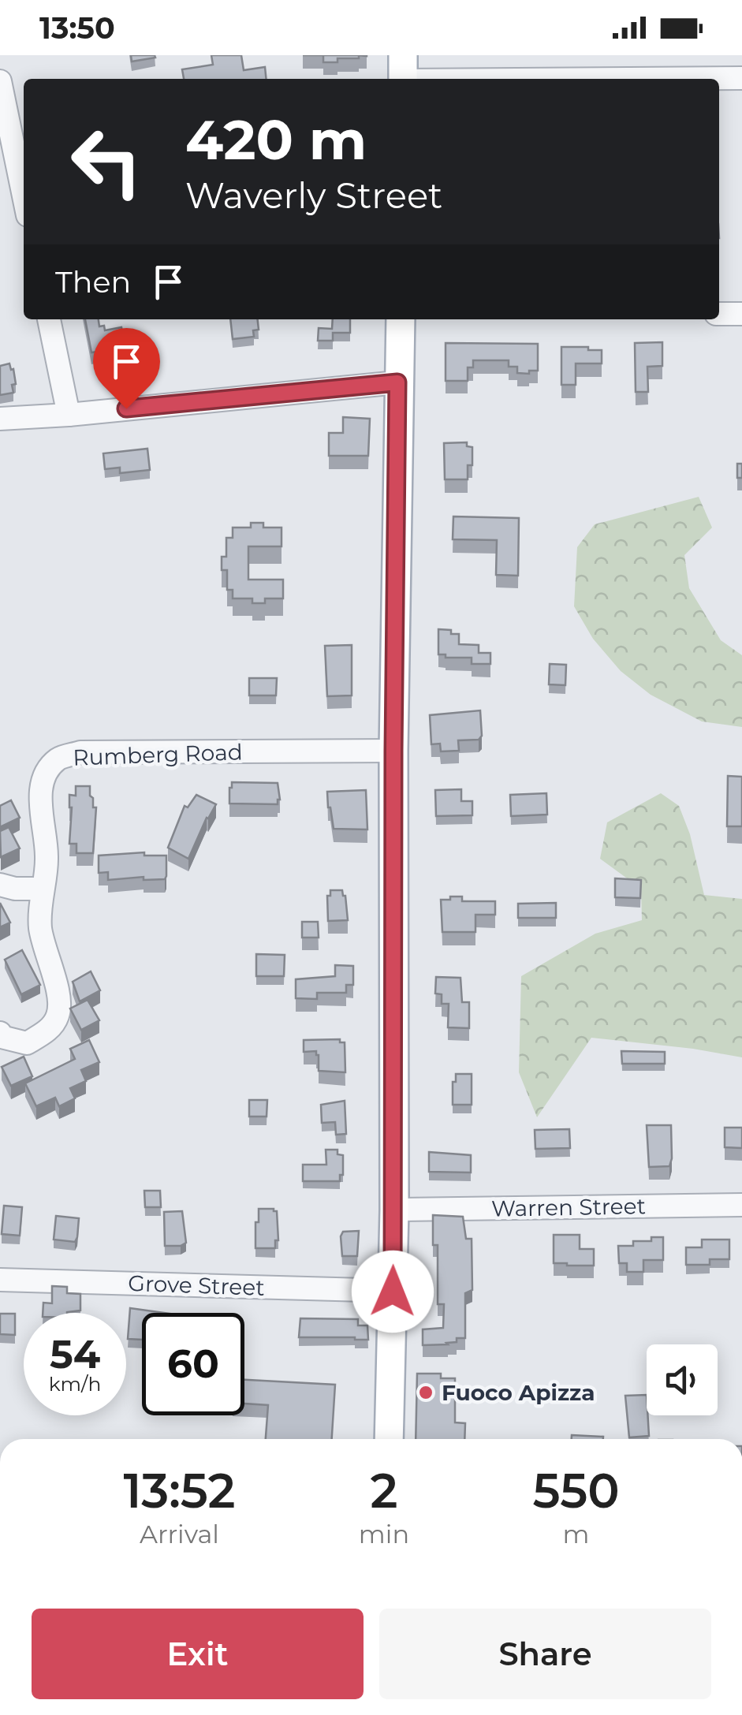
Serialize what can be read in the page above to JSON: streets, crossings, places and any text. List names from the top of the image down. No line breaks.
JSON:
{"streets":{"street":["Rumberg Road","Warren Street","Grove Street"]},"places":["Fuoco Apizza"],"page":{"status":"13:50","turn":["420 m","Waverly Street"],"then":"Then","speed":"54 km/h","limit":"60","eta":["13:52","Arrival","2","min","550","m"],"buttons":["Exit","Share"]}}
